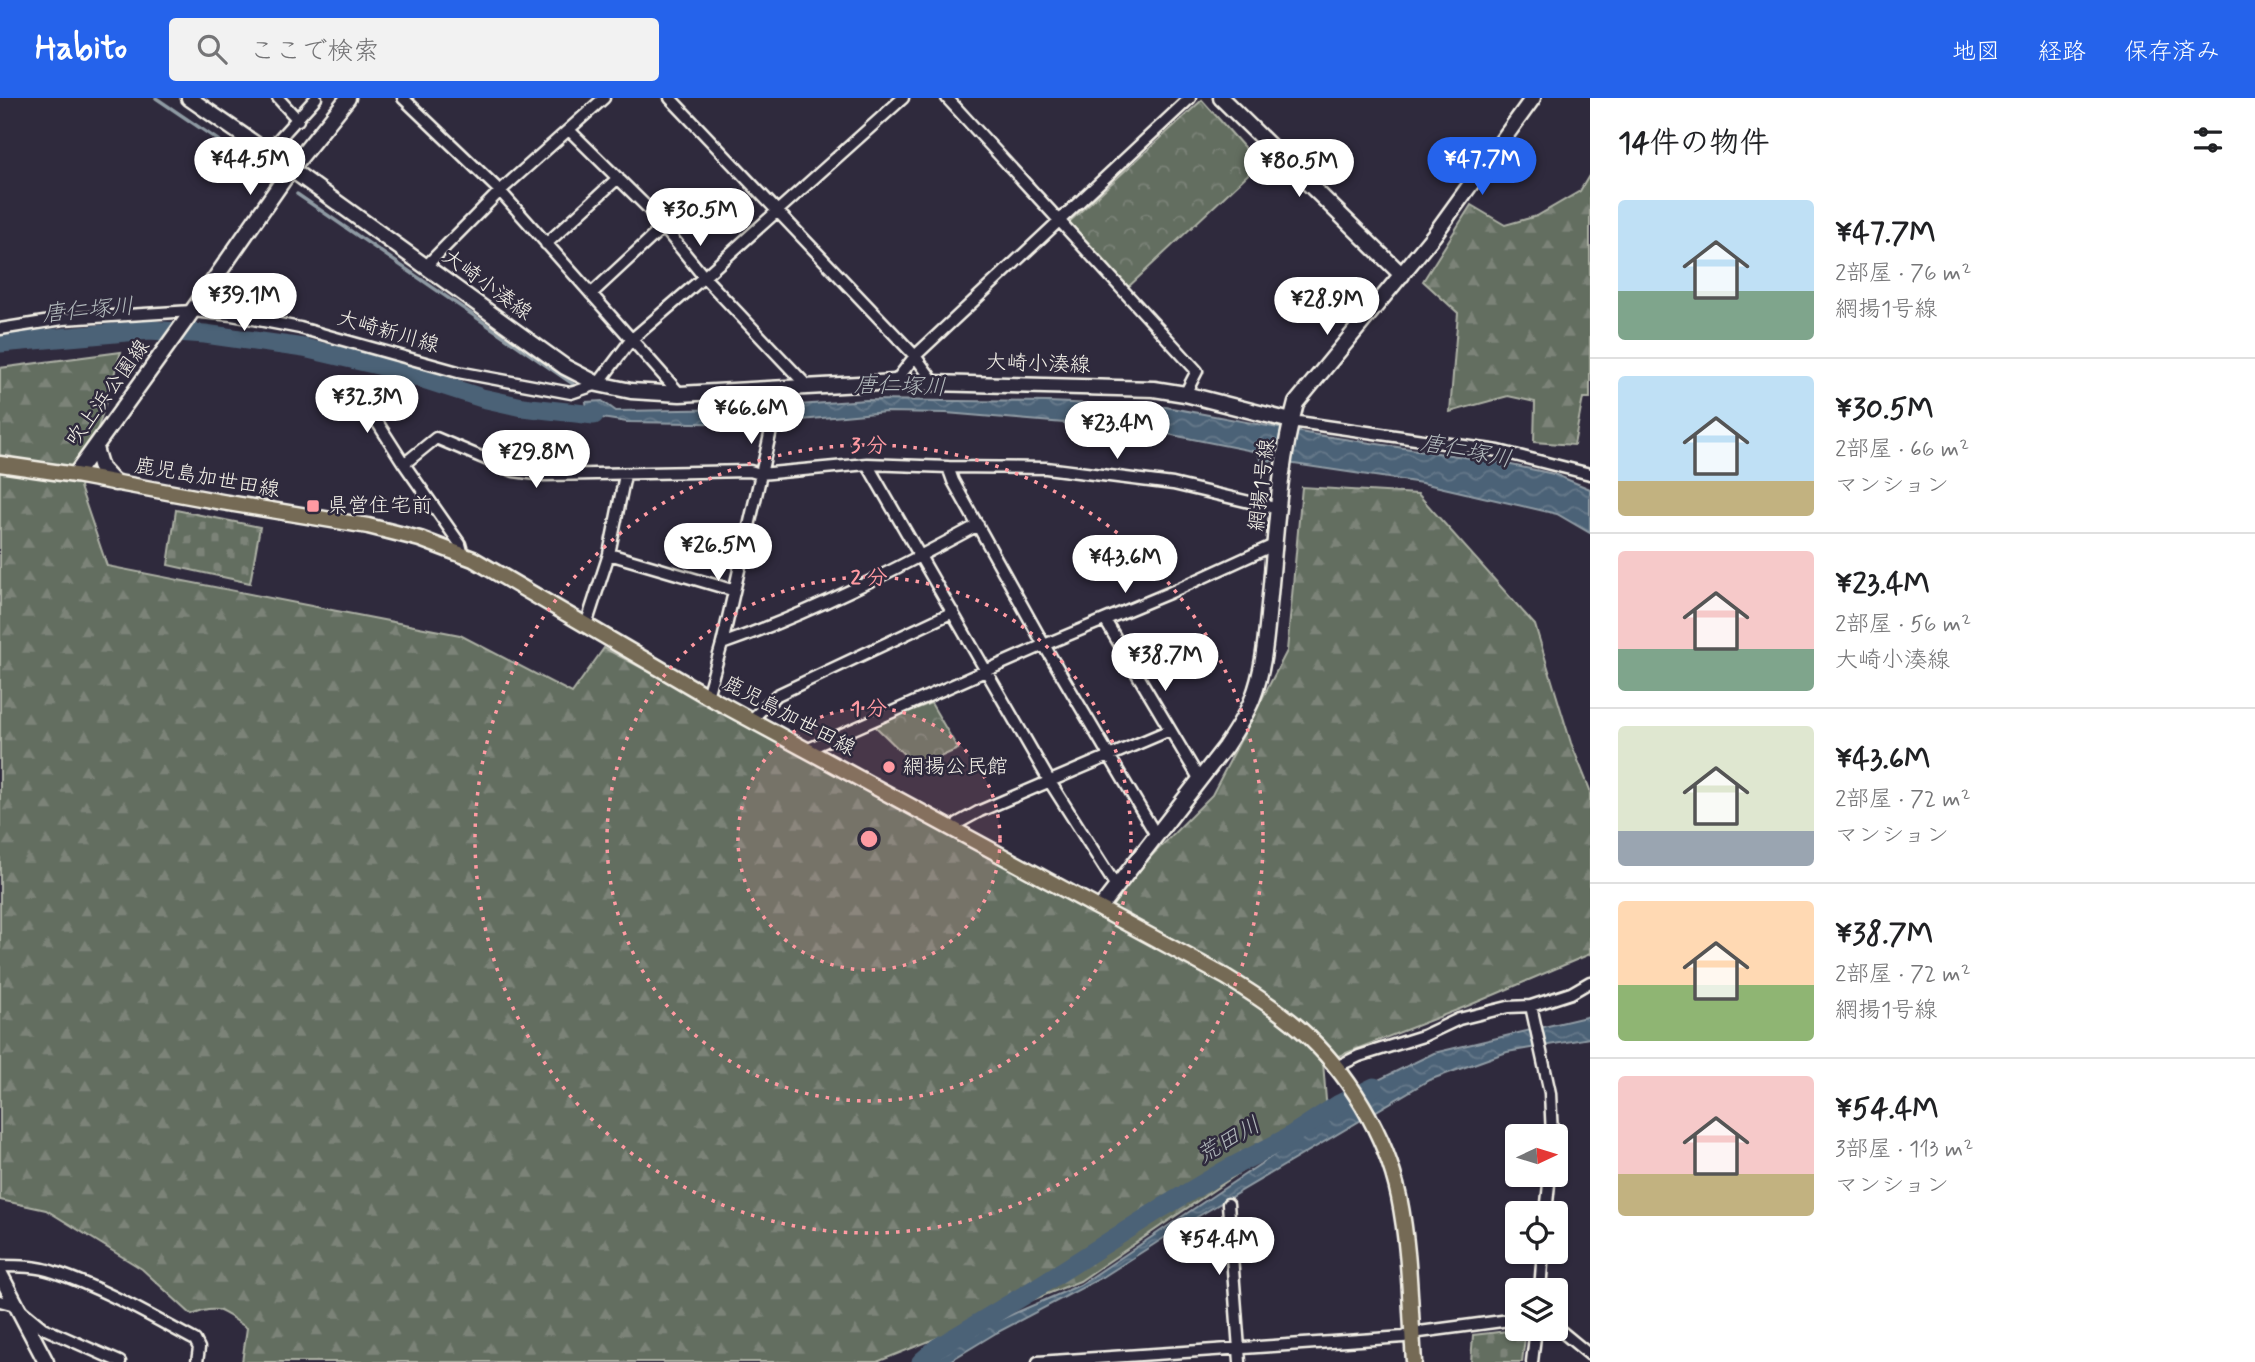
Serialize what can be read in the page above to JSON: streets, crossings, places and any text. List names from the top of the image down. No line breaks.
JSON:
{"streets":{"main road":["鹿児島加世田線"],"street":["大崎小湊線","大崎新川線","吹上浜公園線","網揚1号線"]},"crossings":[["大崎小湊線","大崎新川線"],["大崎小湊線","吹上浜公園線"],["大崎小湊線","網揚1号線"],["大崎新川線","吹上浜公園線"],["吹上浜公園線","鹿児島加世田線"],["鹿児島加世田線","網揚1号線"]],"water":["唐仁塚川","荒田川"],"places":{"transit":["県営住宅前"],"other":["網揚公民館"]},"north":"right","page":{"header":"Habito","search":"ここで検索","nav":["地図","経路","保存済み"],"heading":"14件の物件","price":["¥44.5M","¥47.7M","¥80.5M","¥30.5M","¥39.1M","¥28.9M","¥32.3M","¥66.6M","¥23.4M","¥29.8M","¥26.5M","¥43.6M","¥38.7M","¥54.4M"],"list":[{"name":"¥47.7M","note":"2部屋 · 76 m² · 網揚1号線"},{"name":"¥30.5M","note":"2部屋 · 66 m² · マンション"},{"name":"¥23.4M","note":"2部屋 · 56 m² · 大崎小湊線"},{"name":"¥43.6M","note":"2部屋 · 72 m² · マンション"},{"name":"¥38.7M","note":"2部屋 · 72 m² · 網揚1号線"},{"name":"¥54.4M","note":"3部屋 · 113 m² · マンション"}]},"rings":["3 分","2 分","1 分"]}
